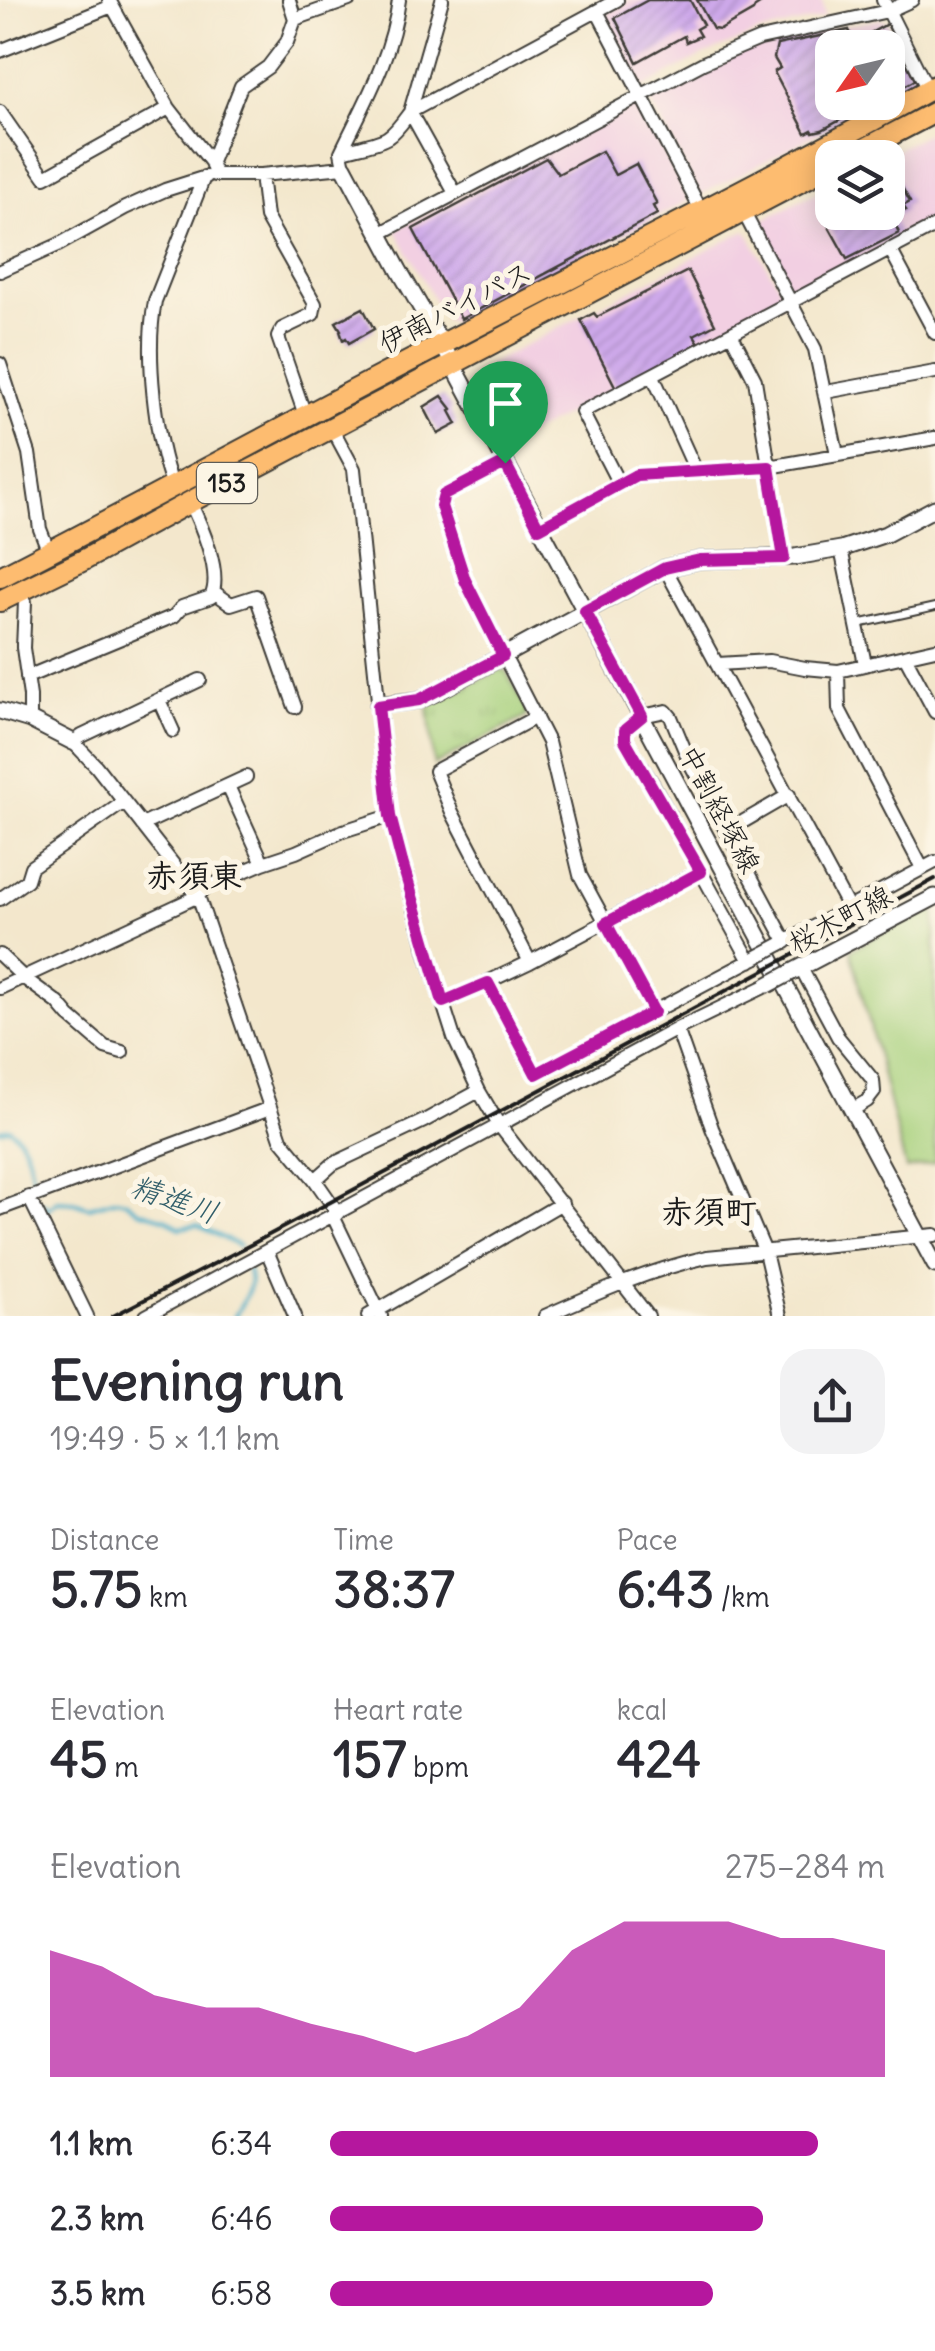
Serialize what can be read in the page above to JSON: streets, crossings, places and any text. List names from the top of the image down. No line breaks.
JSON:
{"streets":{"highway":["伊南バイパス","153"],"street":["中割経塚線","桜木町線"]},"crossings":[["伊南バイパス","中割経塚線"]],"districts":["赤須東","赤須町"],"water":["精進川"],"north":"bottom left","page":{"heading":["Evening run","19:49 · 5 × 1.1 km"],"stats":[["Distance","5.75 km"],["Time","38:37"],["Pace","6:43 /km"],["Elevation","45 m"],["Heart rate","157 bpm"],["kcal","424"]],"chart":["Elevation","275–284 m"],"list":[{"name":"1.1 km","note":"6:34"},{"name":"2.3 km","note":"6:46"},{"name":"3.5 km","note":"6:58"}]}}
